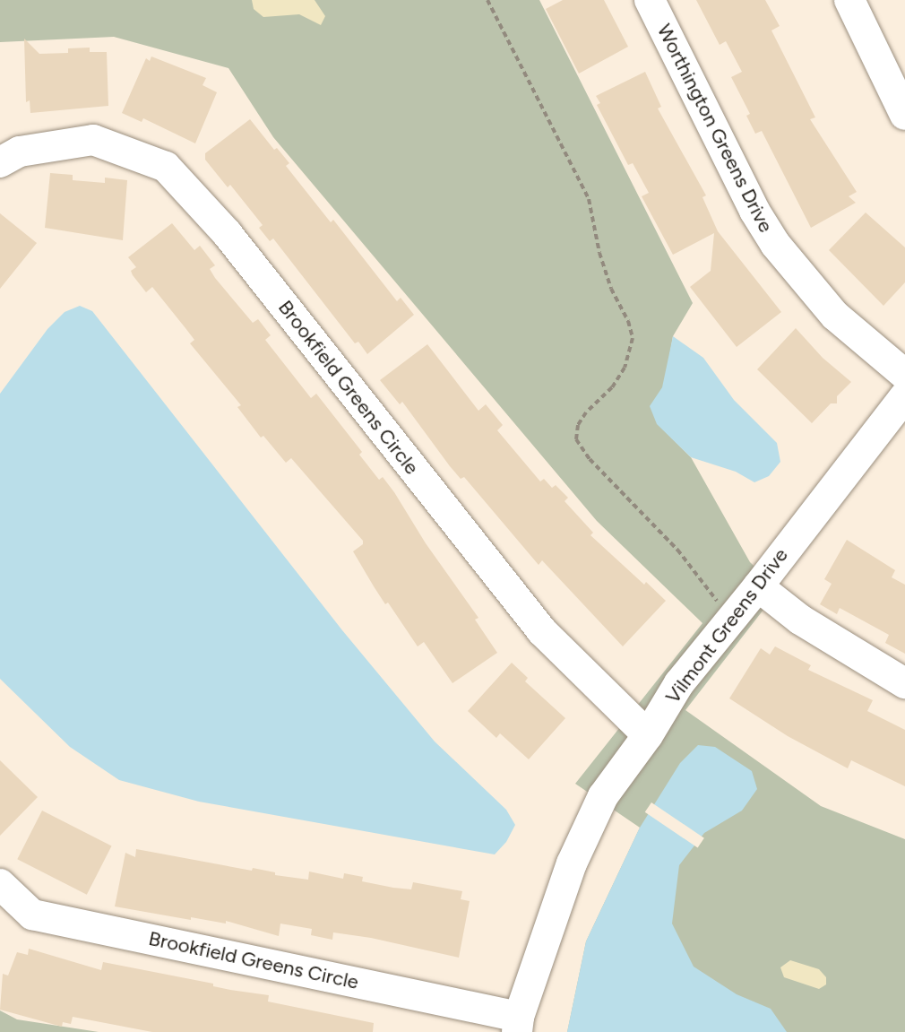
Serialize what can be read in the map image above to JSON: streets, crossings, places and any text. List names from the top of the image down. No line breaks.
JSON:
{"streets":{"street":["Worthington Greens Drive","Brookfield Greens Circle","Vilmont Greens Drive"]},"crossings":[["Brookfield Greens Circle","Vilmont Greens Drive"]]}
